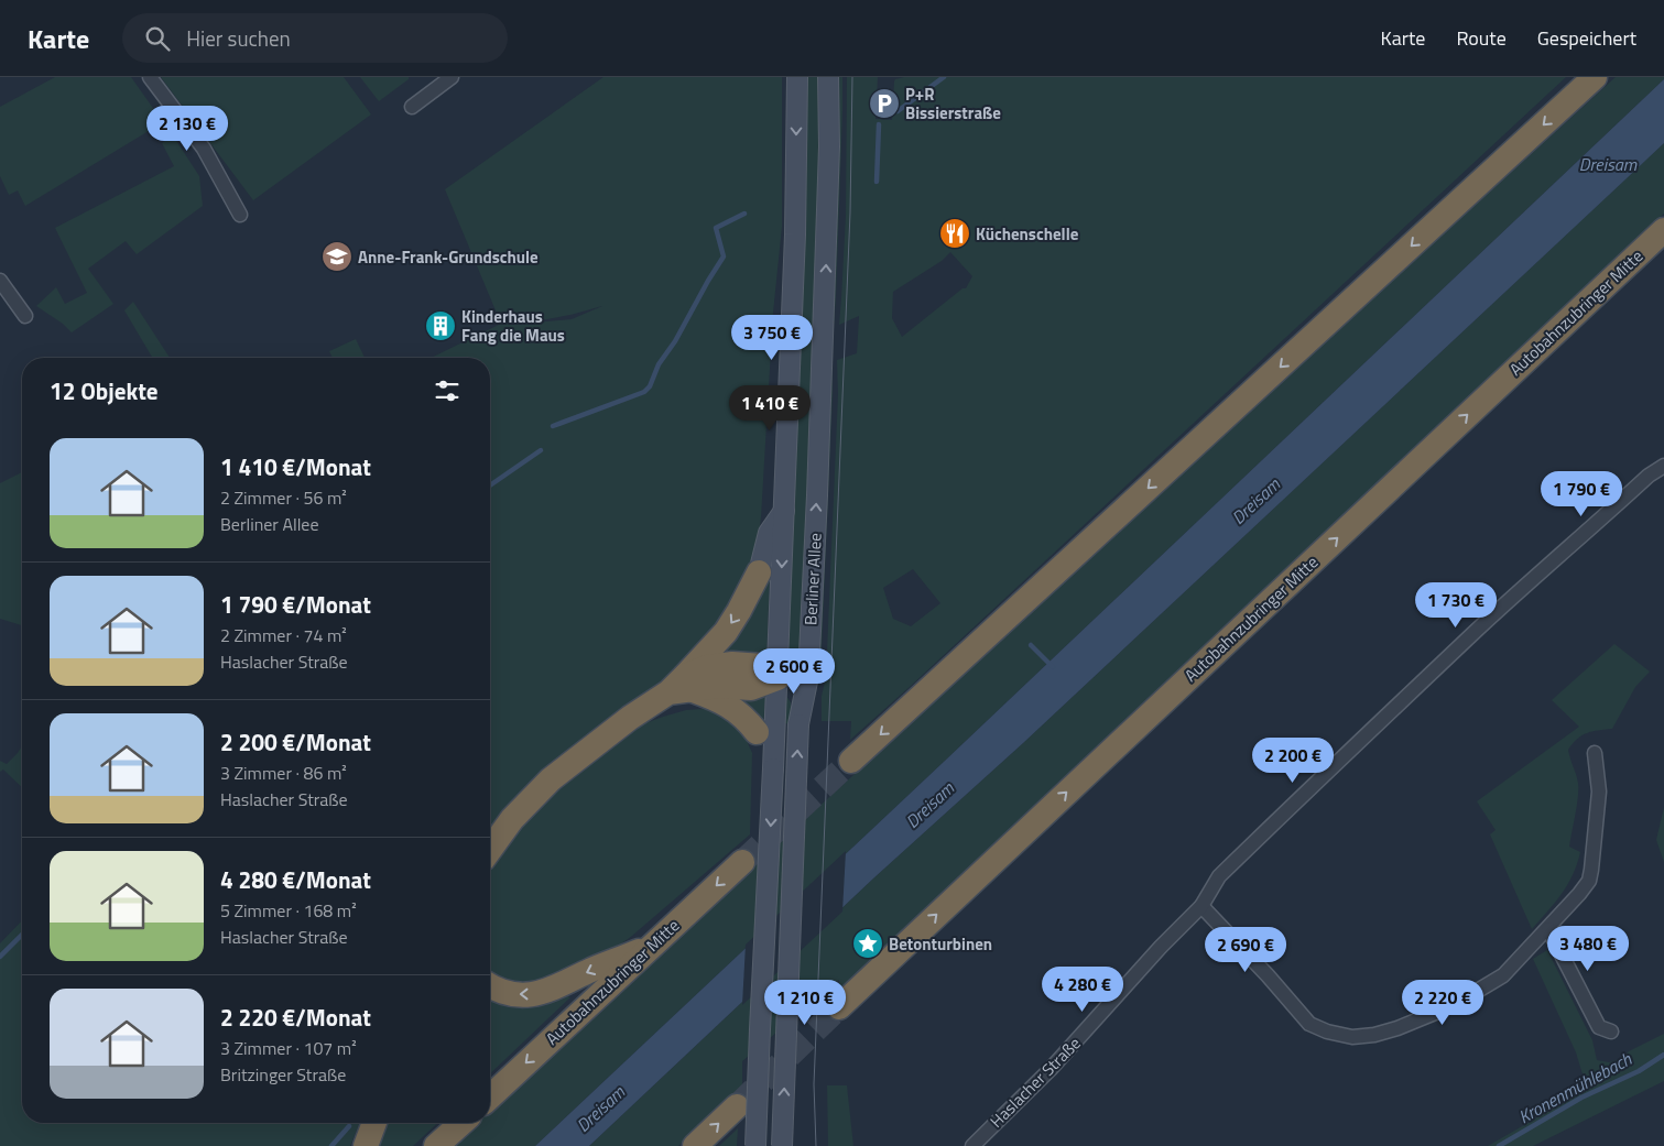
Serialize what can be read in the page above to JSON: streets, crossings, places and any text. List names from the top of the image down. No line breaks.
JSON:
{"streets":{"highway":["Autobahnzubringer Mitte"],"main road":["Berliner Allee"],"street":["Haslacher Straße"]},"water":["Dreisam","Kronenmühlebach"],"places":{"parking":["P+R Bissierstraße"],"restaurant":["Küchenschelle"],"school or university":["Anne-Frank-Grundschule"],"building":["Kinderhaus Fang die Maus"],"place":["Betonturbinen"]},"page":{"header":"Karte","search":"Hier suchen","nav":["Karte","Route","Gespeichert"],"price":["2 130 €","3 750 €","1 410 €","1 790 €","1 730 €","2 600 €","2 200 €","3 480 €","2 690 €","4 280 €","1 210 €","2 220 €"],"heading":"12 Objekte","list":[{"name":"1 410 €/Monat","note":"2 Zimmer · 56 m² · Berliner Allee"},{"name":"1 790 €/Monat","note":"2 Zimmer · 74 m² · Haslacher Straße"},{"name":"2 200 €/Monat","note":"3 Zimmer · 86 m² · Haslacher Straße"},{"name":"4 280 €/Monat","note":"5 Zimmer · 168 m² · Haslacher Straße"},{"name":"2 220 €/Monat","note":"3 Zimmer · 107 m² · Britzinger Straße"}]}}
